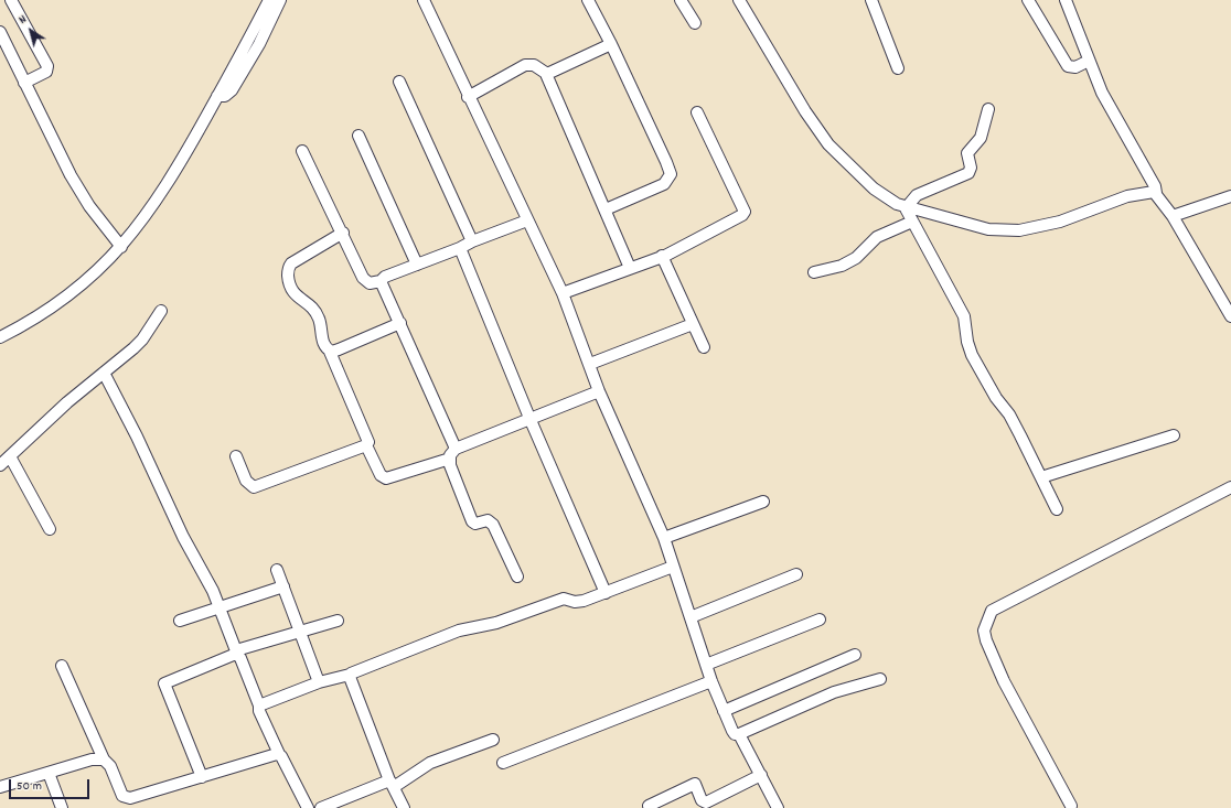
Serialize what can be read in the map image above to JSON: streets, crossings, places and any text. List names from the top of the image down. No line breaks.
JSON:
{"scale_bar":"50 m","north":"top left"}
